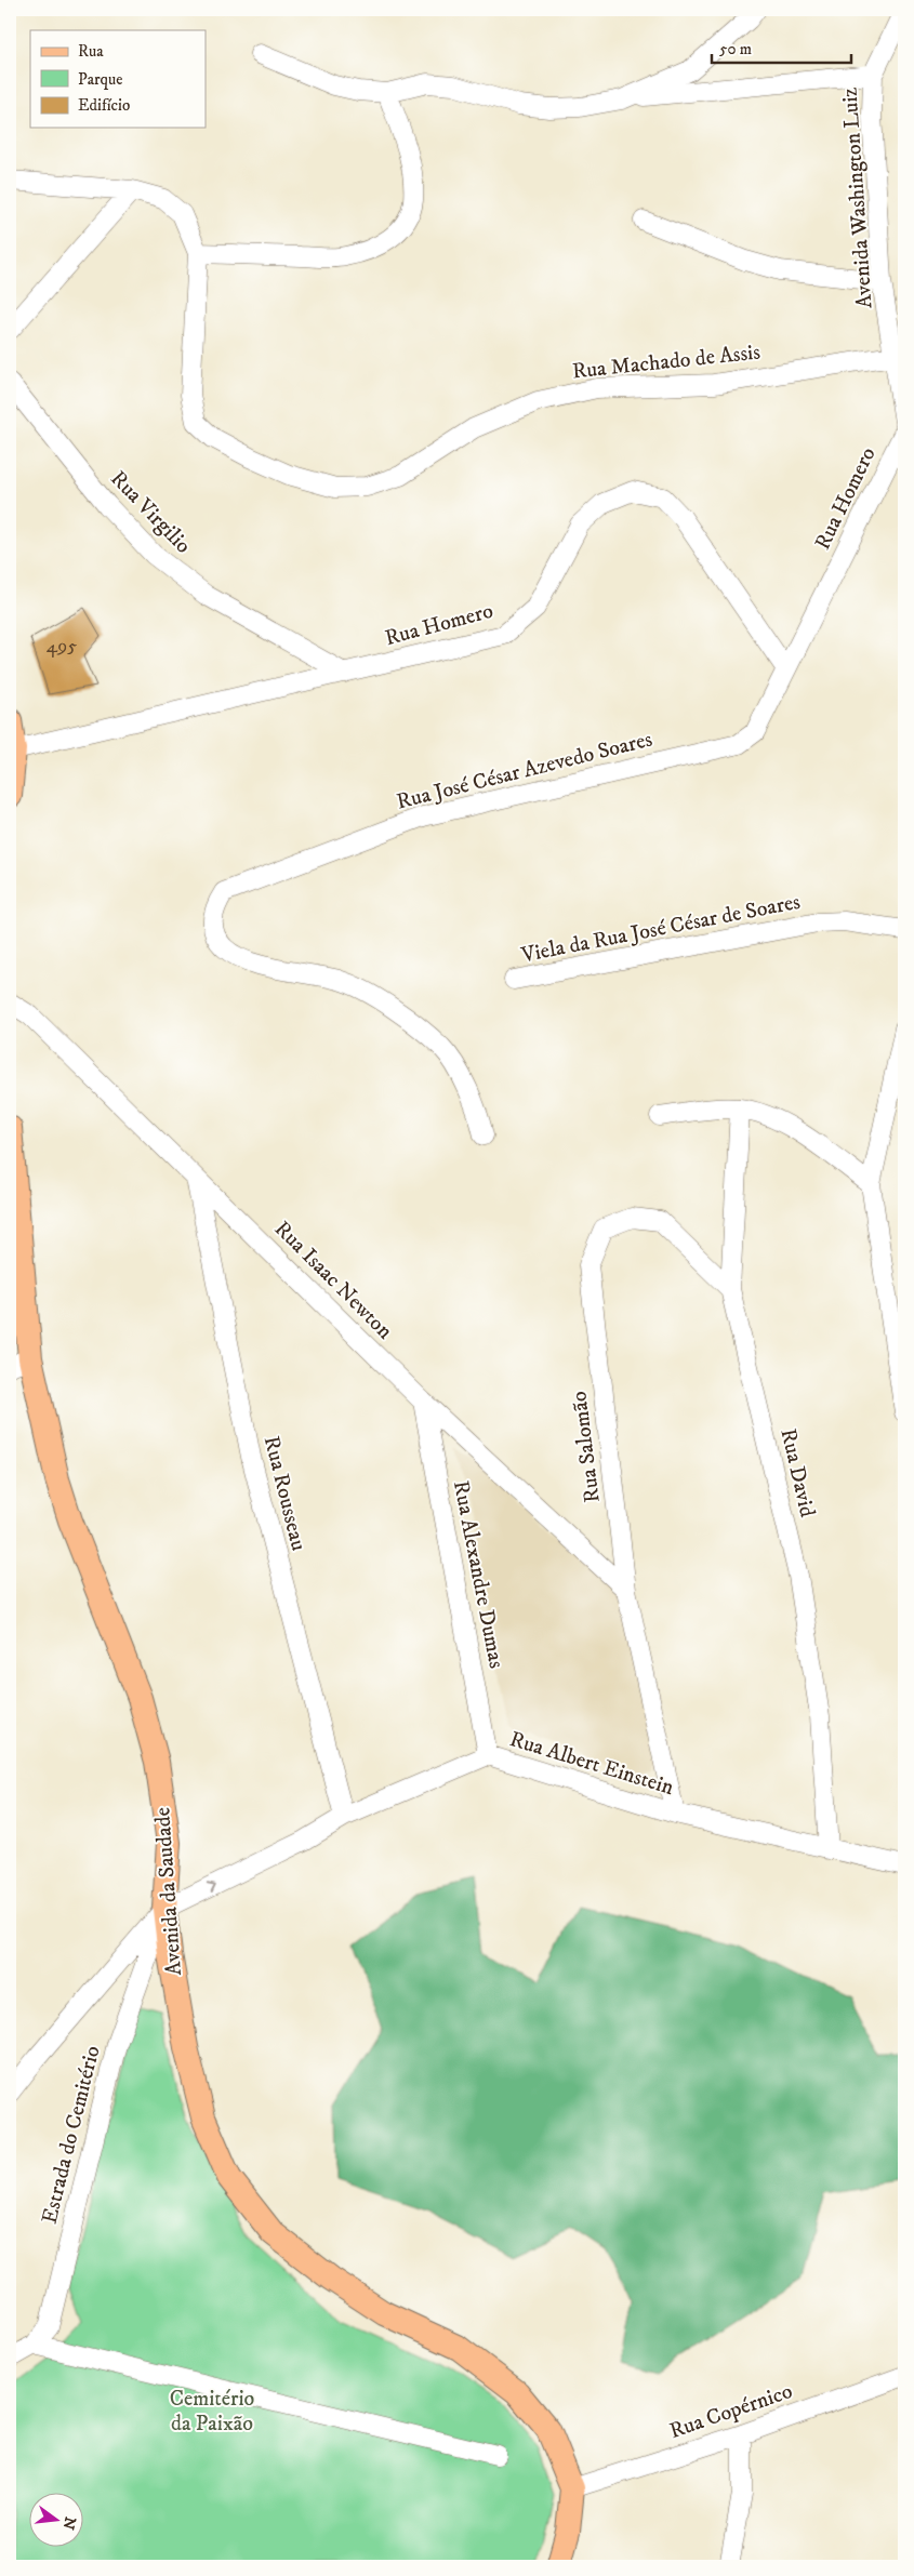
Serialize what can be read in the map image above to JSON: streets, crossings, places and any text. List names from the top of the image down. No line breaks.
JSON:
{"streets":{"main road":["Avenida da Saudade"],"street":["Avenida Washington Luiz","Rua Machado de Assis","Rua Homero","Rua Virgilio","Rua José César Azevedo Soares","Viela da Rua José César de Soares","Rua Isaac Newton","Rua Salomão","Rua David","Rua Rousseau","Rua Alexandre Dumas","Rua Albert Einstein","Estrada do Cemitério","Rua Copérnico"]},"crossings":[["Avenida Washington Luiz","Rua Machado de Assis"],["Rua Homero","Rua Virgilio"],["Rua Homero","Rua José César Azevedo Soares"],["Rua Isaac Newton","Rua Salomão"],["Rua Isaac Newton","Rua Rousseau"],["Rua Isaac Newton","Rua Alexandre Dumas"],["Rua Salomão","Rua David"],["Rua Salomão","Rua Albert Einstein"],["Rua David","Rua Albert Einstein"],["Rua Rousseau","Rua Albert Einstein"],["Rua Alexandre Dumas","Rua Albert Einstein"],["Rua Albert Einstein","Avenida da Saudade"],["Rua Albert Einstein","Estrada do Cemitério"],["Avenida da Saudade","Estrada do Cemitério"],["Avenida da Saudade","Rua Copérnico"]],"parks":["Cemitério da Paixão"],"house_numbers":["495"],"legend":["Rua","Parque","Edifício"],"scale_bar":"50 m","north":"right"}
